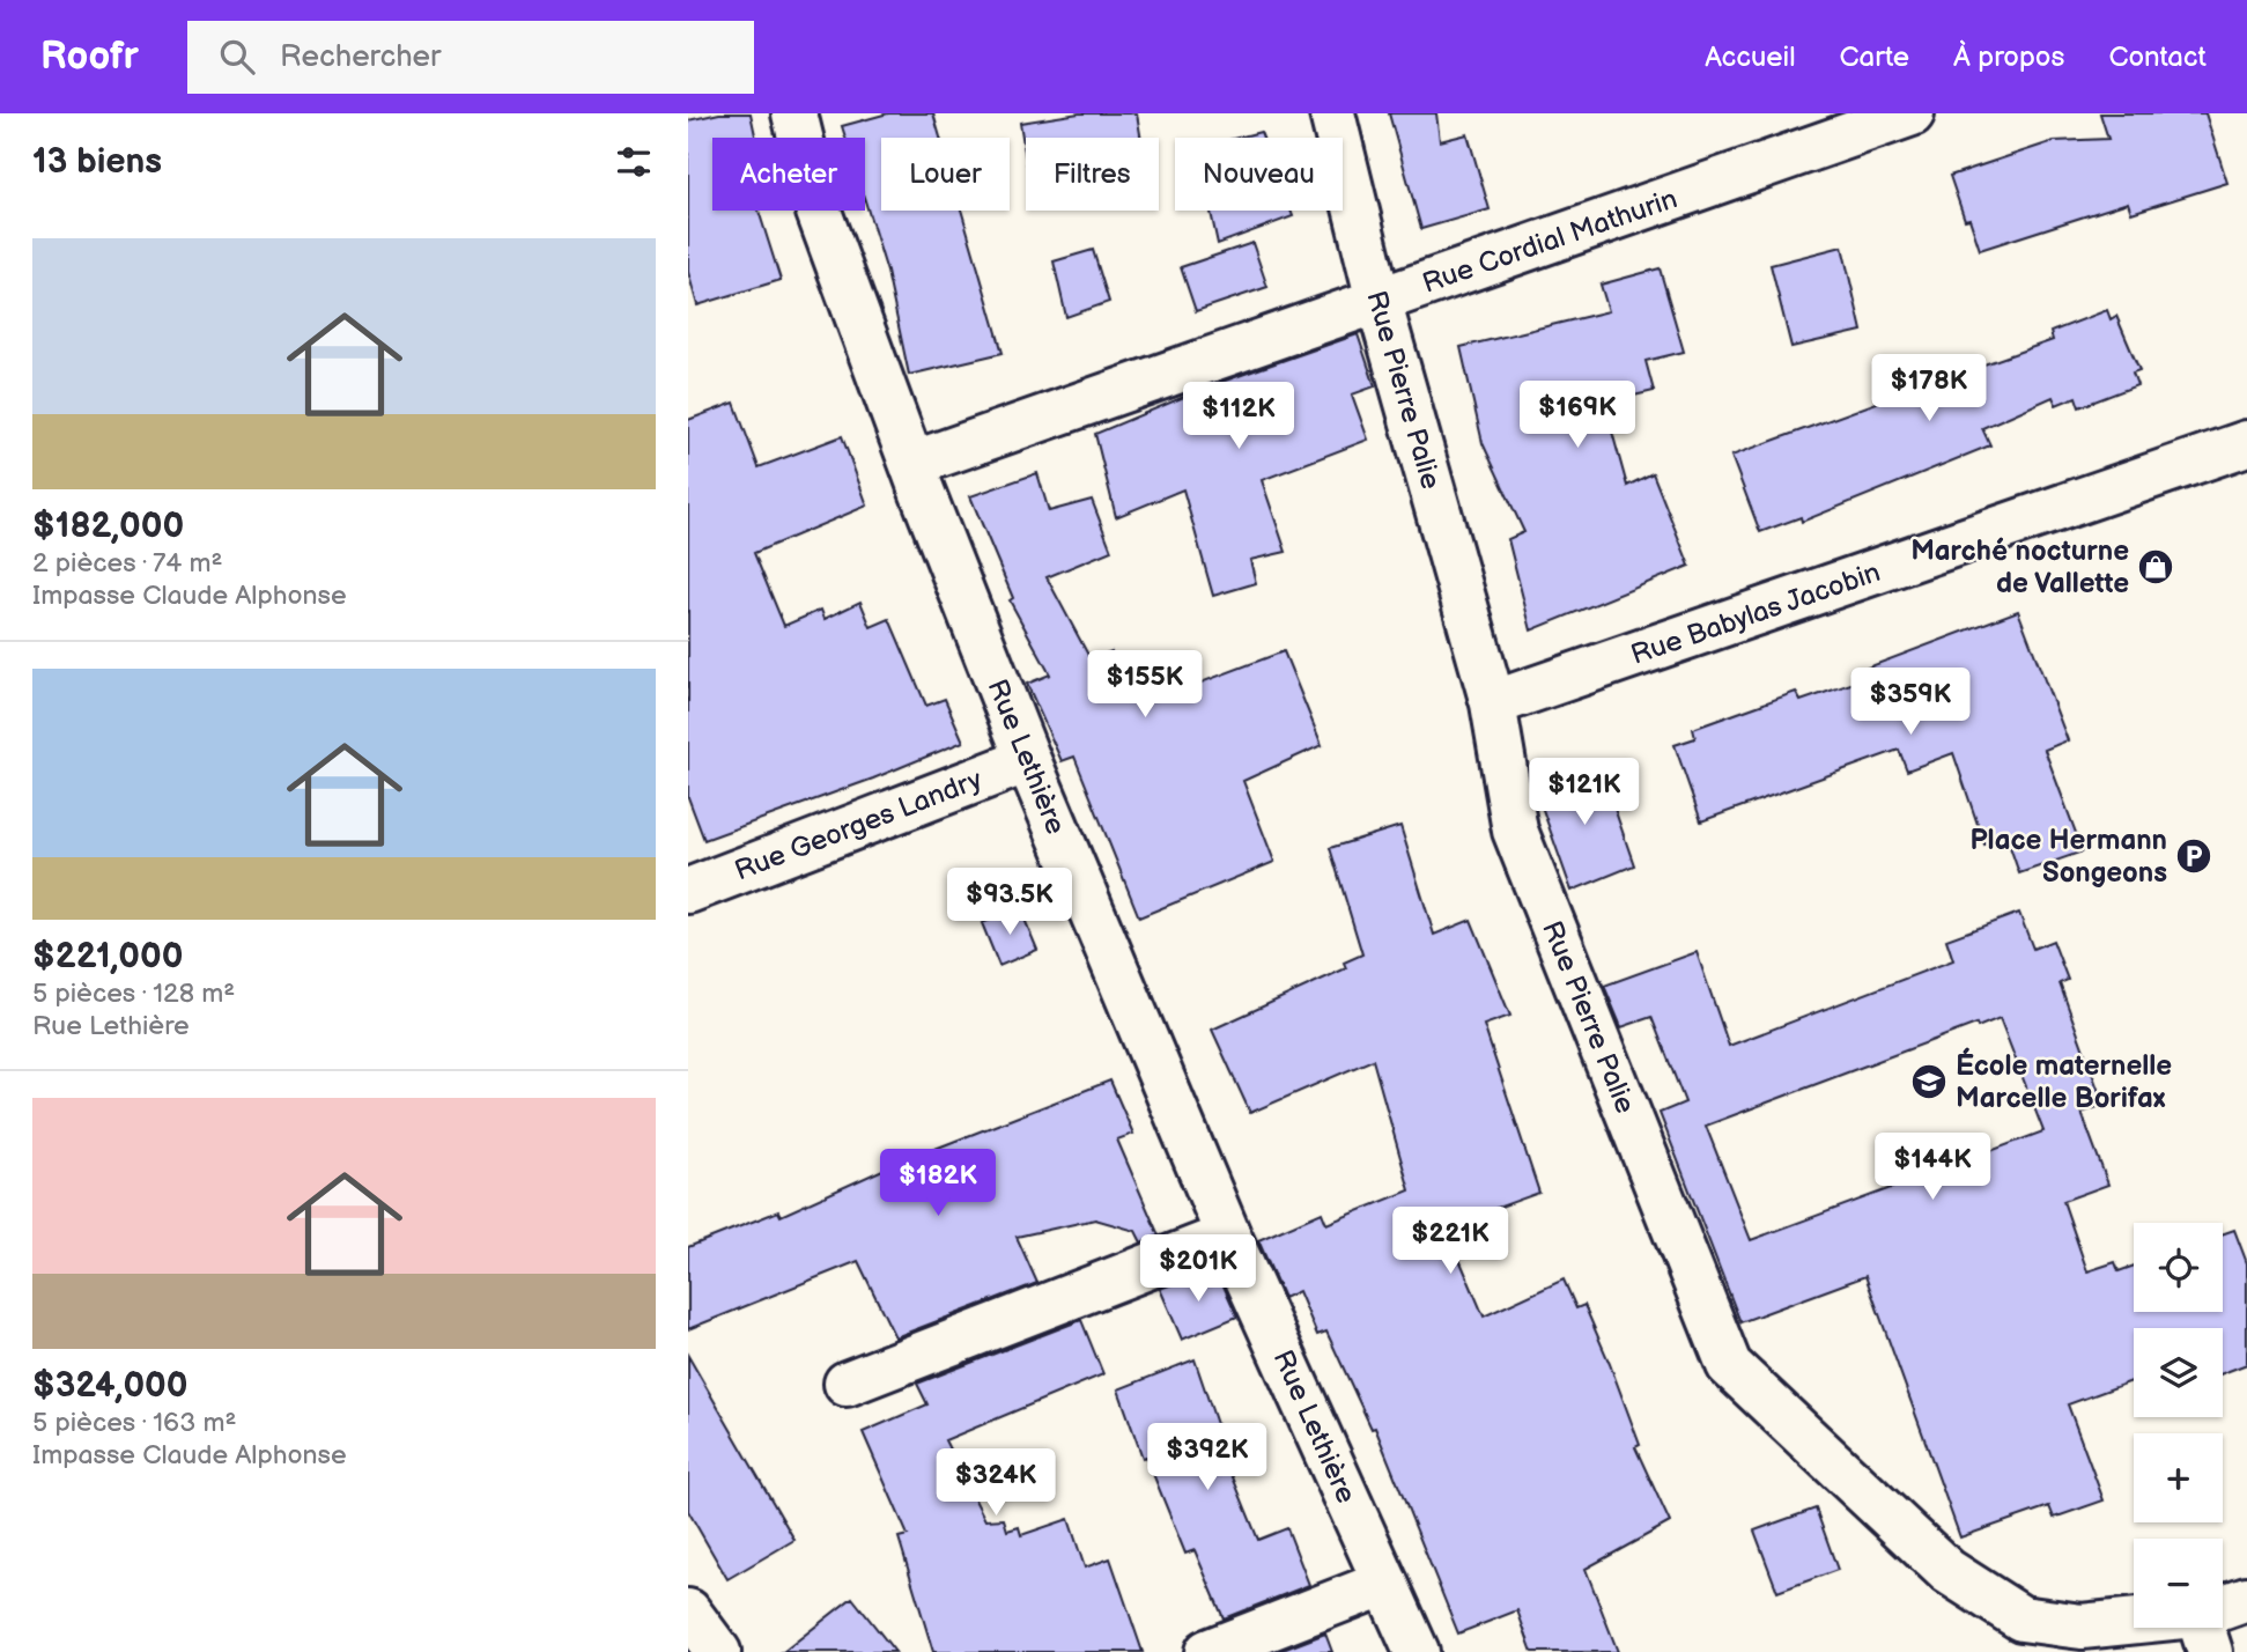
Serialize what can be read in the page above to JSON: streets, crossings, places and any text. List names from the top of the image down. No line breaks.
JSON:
{"streets":{"street":["Rue Cordial Mathurin","Rue Pierre Palie","Rue Babylas Jacobin","Rue Lethière","Rue Georges Landry"]},"crossings":[["Rue Cordial Mathurin","Rue Pierre Palie"],["Rue Cordial Mathurin","Rue Lethière"],["Rue Pierre Palie","Rue Babylas Jacobin"],["Rue Lethière","Rue Georges Landry"]],"places":{"shop":["Marché nocturne de Vallette"],"parking":["Place Hermann Songeons"],"school or university":["École maternelle Marcelle Borifax"]},"page":{"header":"Roofr","search":"Rechercher","nav":["Accueil","Carte","À propos","Contact"],"heading":"13 biens","chip":["Acheter","Louer","Filtres","Nouveau"],"list":[{"name":"$182,000","note":"2 pièces · 74 m² · Impasse Claude Alphonse"},{"name":"$221,000","note":"5 pièces · 128 m² · Rue Lethière"},{"name":"$324,000","note":"5 pièces · 163 m² · Impasse Claude Alphonse"}],"price":["$178K","$169K","$112K","$155K","$359K","$121K","$93.5K","$144K","$182K","$221K","$201K","$392K","$324K"],"map_buttons":["+","−"]}}
